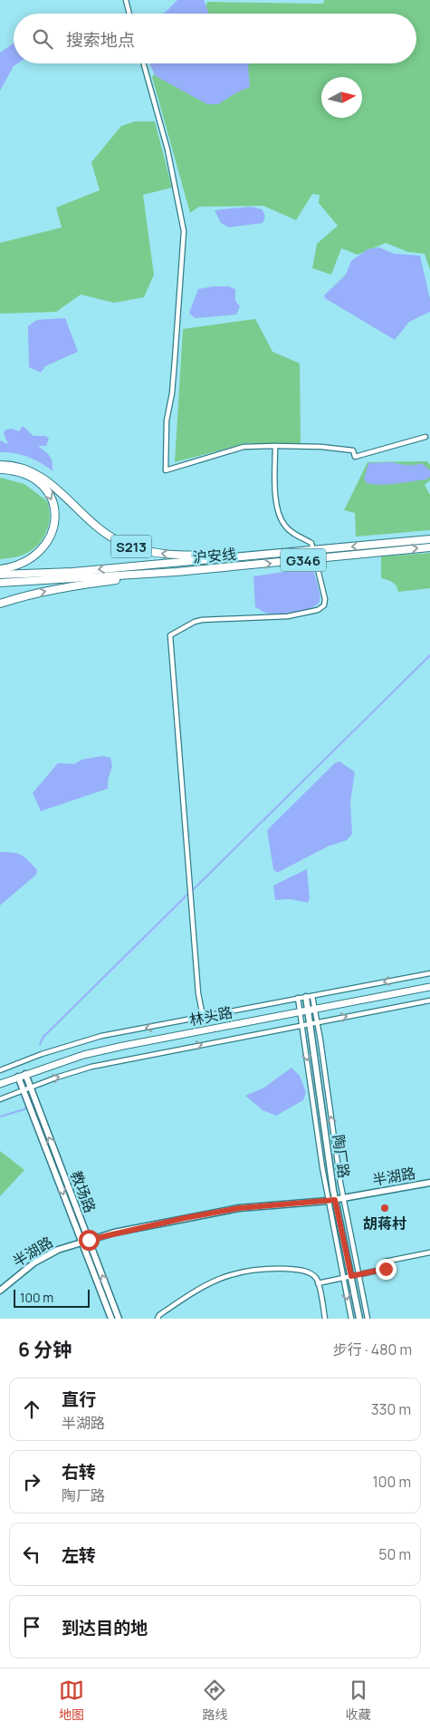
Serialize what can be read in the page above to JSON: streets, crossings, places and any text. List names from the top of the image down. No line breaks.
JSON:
{"streets":{"highway":["S213","沪安线","G346"],"main road":["林头路","陶厂路","半湖路","教场路"]},"crossings":[["S213","沪安线"],["林头路","陶厂路"],["林头路","教场路"],["陶厂路","半湖路"],["半湖路","教场路"]],"places":["胡蒋村"],"scale_bar":"100 m","north":"right","page":{"search":"搜索地点","scale":"100 m","heading":["6 分钟","步行 · 480 m"],"list":[["直行","半湖路","330 m"],["右转","陶厂路","100 m"],["左转","50 m"],"到达目的地"],"nav":["地图","路线","收藏"]}}
